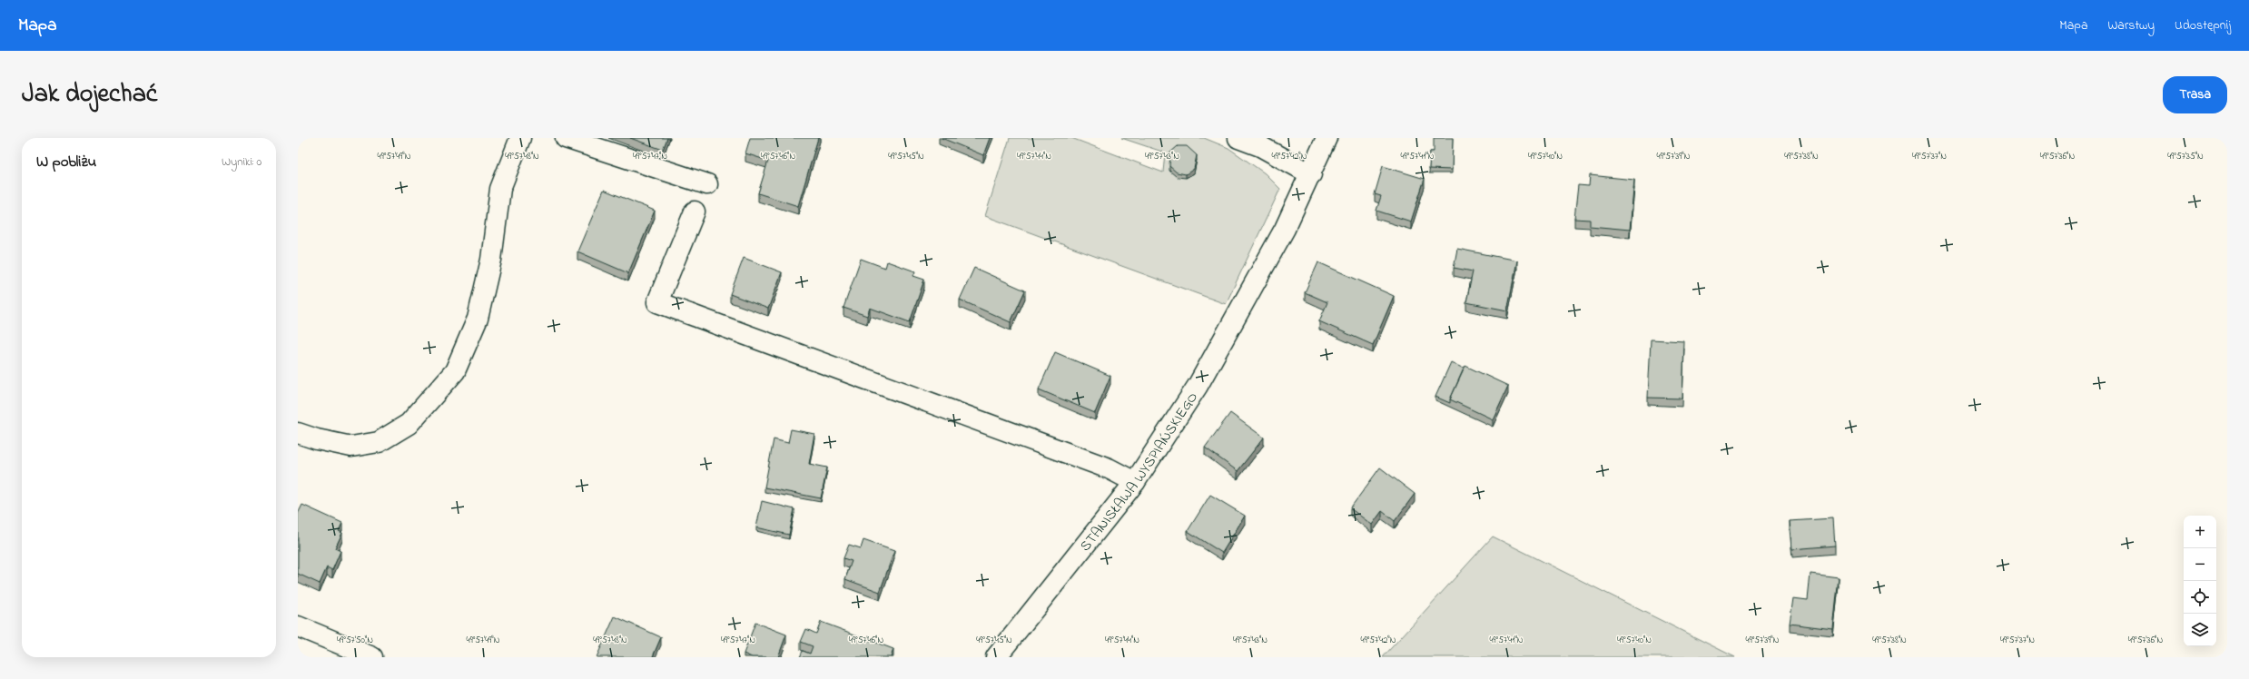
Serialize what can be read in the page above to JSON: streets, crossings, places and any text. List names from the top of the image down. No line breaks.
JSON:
{"streets":{"street":["STANISŁAWA WYSPIAŃSKIEGO"]},"page":{"header":"Mapa","nav":["Mapa","Warstwy","Udostępnij"],"title":"Jak dojechać","buttons":"Trasa","heading":["W pobliżu","Wyniki: 0"],"map_buttons":["+","−"]},"coordinates":["49°57'35\"N","49°57'49\"N","49°57'48\"N","49°57'47\"N","49°57'46\"N","49°57'45\"N","49°57'44\"N","49°57'43\"N","49°57'42\"N","49°57'41\"N","49°57'40\"N","49°57'39\"N","49°57'38\"N","49°57'37\"N","49°57'36\"N","49°57'50\"N"]}
